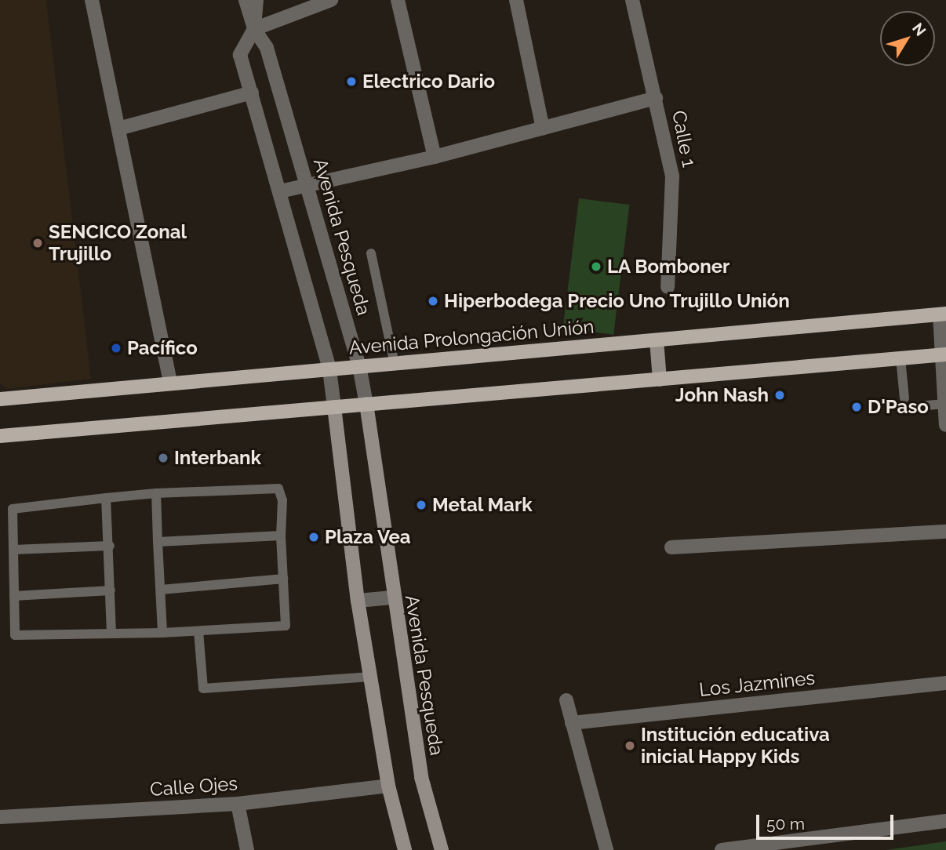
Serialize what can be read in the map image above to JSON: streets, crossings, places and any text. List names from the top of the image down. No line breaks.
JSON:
{"streets":{"main road":["Avenida Pesqueda","Avenida Prolongación Unión"],"street":["Calle 1","Los Jazmines","Calle Ojes"]},"crossings":[["Avenida Pesqueda","Avenida Prolongación Unión"]],"places":["Electrico Dario","SENCICO Zonal Trujillo","LA Bomboner","Hiperbodega Precio Uno Trujillo Unión","Pacífico","John Nash","D'Paso","Interbank","Metal Mark","Plaza Vea","Institución educativa inicial Happy Kids"],"scale_bar":"50 m","north":"top right"}
